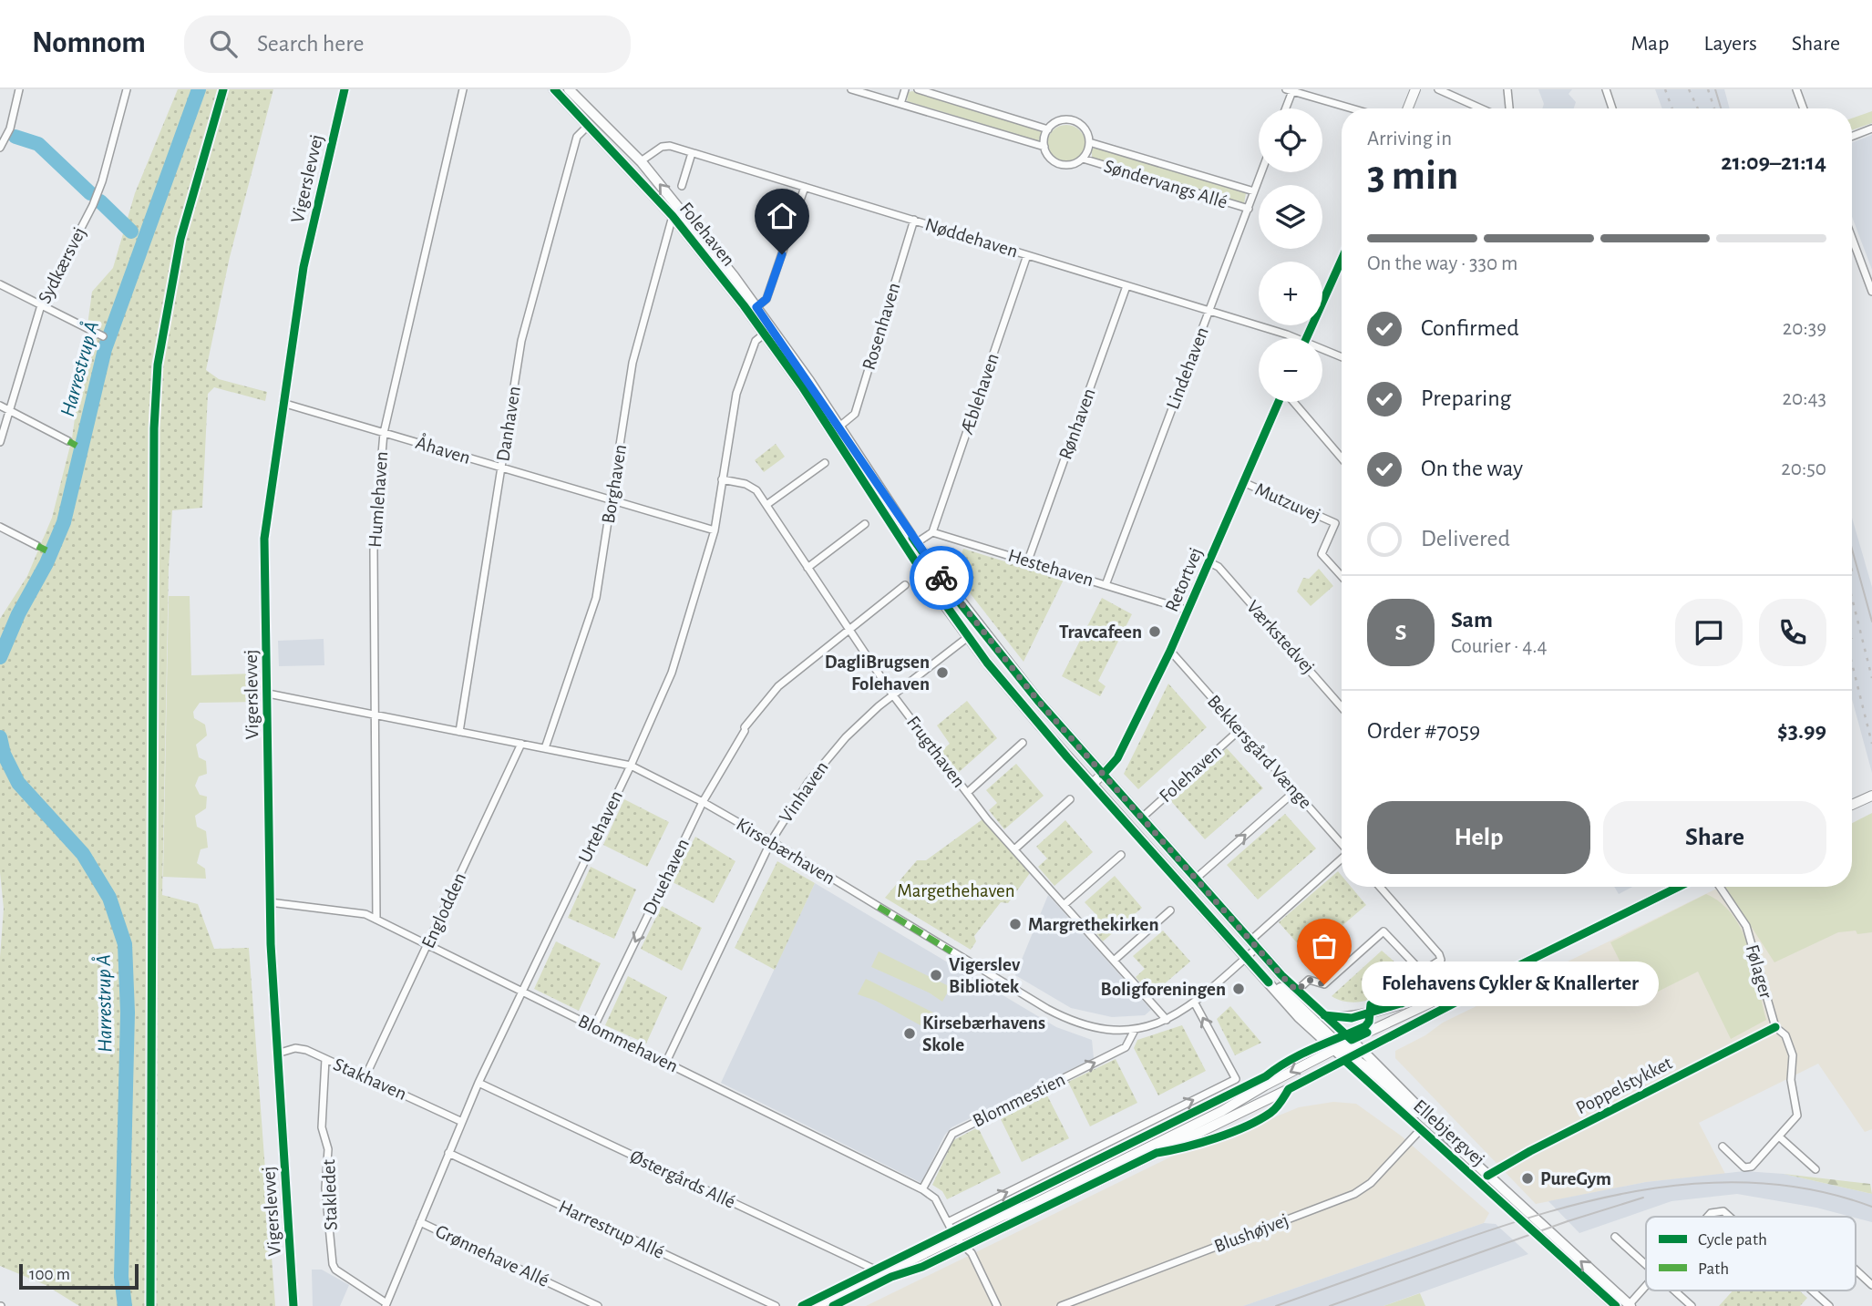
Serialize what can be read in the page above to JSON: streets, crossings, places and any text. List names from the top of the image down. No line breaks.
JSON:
{"streets":{"main road":["Folehaven","Ellebjergvej"],"street":["Vigerslevvej","Søndervangs Allé","Nøddehaven","Sydkærsvej","Rosenhaven","Lindehaven","Æblehaven","Danhaven","Rønhaven","Åhaven","Borghaven","Humlehaven","Mutzuvej","Hestehaven","Retortvej","Værkstedvej","Frugthaven","Bekkersgård Vænge","Vinhaven","Urtehaven","Kirsebærhaven","Druehaven","Englodden","Følager","Blommehaven","Stakhaven","Poppelstykket","Blommestien","Østergårds Allé","Stakledet","Harrestrup Allé","Blushøjvej","Grønnehave Allé"]},"crossings":[["Vigerslevvej","Åhaven"],["Vigerslevvej","Kirsebærhaven"],["Vigerslevvej","Blommehaven"],["Vigerslevvej","Stakhaven"],["Søndervangs Allé","Lindehaven"],["Folehaven","Nøddehaven"],["Folehaven","Rosenhaven"],["Folehaven","Danhaven"],["Folehaven","Borghaven"],["Folehaven","Retortvej"],["Folehaven","Bekkersgård Vænge"],["Folehaven","Vinhaven"],["Folehaven","Urtehaven"],["Folehaven","Kirsebærhaven"],["Folehaven","Ellebjergvej"],["Nøddehaven","Rosenhaven"],["Nøddehaven","Lindehaven"],["Nøddehaven","Æblehaven"],["Nøddehaven","Rønhaven"],["Lindehaven","Hestehaven"],["Æblehaven","Hestehaven"],["Danhaven","Åhaven"],["Danhaven","Kirsebærhaven"],["Rønhaven","Hestehaven"],["Åhaven","Borghaven"],["Åhaven","Humlehaven"],["Åhaven","Urtehaven"],["Borghaven","Kirsebærhaven"],["Humlehaven","Kirsebærhaven"],["Humlehaven","Blommehaven"],["Mutzuvej","Retortvej"],["Hestehaven","Retortvej"],["Retortvej","Værkstedvej"],["Retortvej","Bekkersgård Vænge"],["Frugthaven","Vinhaven"],["Frugthaven","Urtehaven"],["Frugthaven","Kirsebærhaven"],["Frugthaven","Druehaven"],["Vinhaven","Kirsebærhaven"],["Vinhaven","Blommehaven"],["Urtehaven","Kirsebærhaven"],["Urtehaven","Blommehaven"],["Urtehaven","Stakhaven"],["Urtehaven","Østergårds Allé"],["Urtehaven","Stakledet"],["Urtehaven","Harrestrup Allé"],["Urtehaven","Grønnehave Allé"],["Kirsebærhaven","Druehaven"],["Kirsebærhaven","Englodden"],["Kirsebærhaven","Blommestien"],["Druehaven","Blommehaven"],["Englodden","Blommehaven"],["Englodden","Stakhaven"],["Følager","Poppelstykket"],["Blommehaven","Blommestien"],["Stakhaven","Stakledet"],["Poppelstykket","Ellebjergvej"],["Ellebjergvej","Blushøjvej"]],"one_way":["Druehaven","Blommestien"],"water":["Harrestrup Å"],"parks":["Margethehaven"],"places":["Travcafeen","DagliBrugsen Folehaven","Margrethekirken","Vigerslev Bibliotek","Folehavens Cykler & Knallerter","Boligforeningen","Kirsebærhavens Skole","PureGym"],"legend":["Cycle path","Path"],"scale_bar":"100 m","page":{"header":"Nomnom","search":"Search here","nav":["Map","Layers","Share"],"map_buttons":["+","−"],"heading":["3 min","Arriving in","21:09–21:14"],"panel":["Sam","Courier · 4.4","Order #7059","$3.99"],"bar":"On the way · 330 m","list":[["Confirmed","20:39"],["Preparing","20:43"],["On the way","20:50"],"Delivered"],"round":"S","buttons":["Help","Share"],"bubble":"Folehavens Cykler & Knallerter","scale":"100 m"}}
